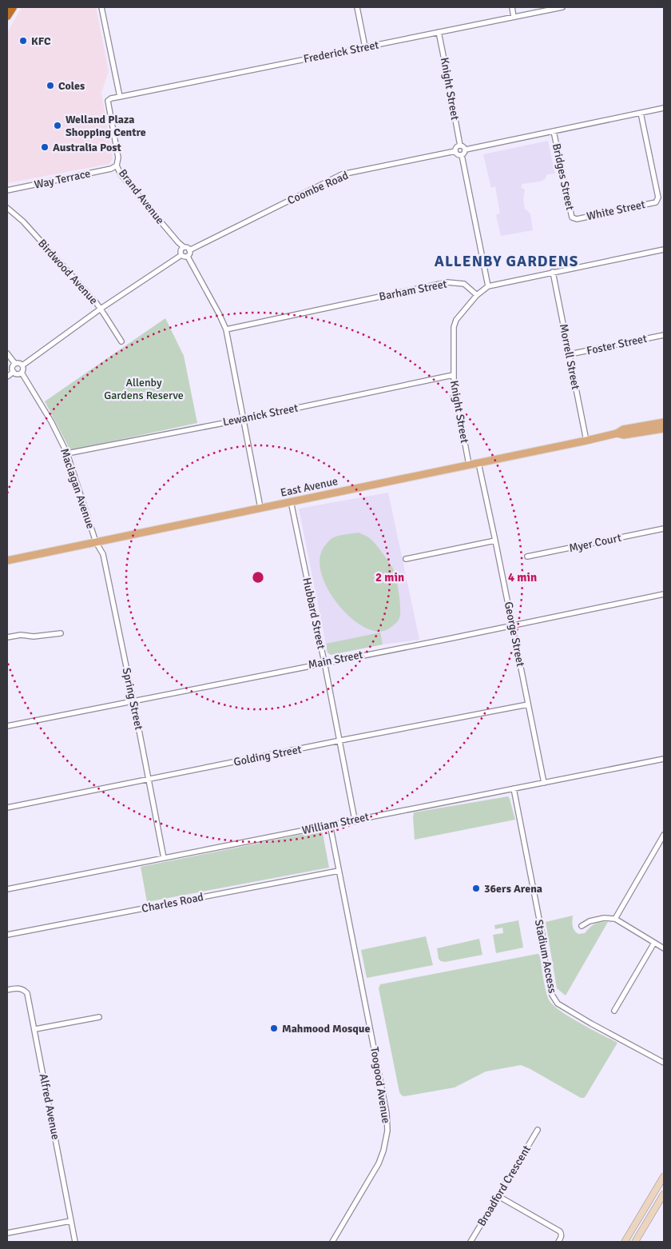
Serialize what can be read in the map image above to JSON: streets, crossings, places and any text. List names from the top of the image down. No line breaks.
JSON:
{"streets":{"main road":["East Avenue"],"street":["Frederick Street","Knight Street","Bridges Street","Way Terrace","Coombe Road","Brand Avenue","White Street","Birdwood Avenue","Barham Street","Foster Street","Morrell Street","Lewanick Street","Maclagan Avenue","Myer Court","Hubbard Street","George Street","Main Street","Spring Street","Golding Street","William Street","Charles Road","Stadium Access","Toogood Avenue","Alfred Avenue","Broadford Crescent"]},"crossings":[["Frederick Street","Knight Street"],["Frederick Street","Brand Avenue"],["Knight Street","Coombe Road"],["Knight Street","Barham Street"],["Knight Street","Lewanick Street"],["Knight Street","East Avenue"],["Bridges Street","White Street"],["Way Terrace","Brand Avenue"],["Coombe Road","Brand Avenue"],["Foster Street","Morrell Street"],["Morrell Street","East Avenue"],["Lewanick Street","Maclagan Avenue"],["East Avenue","Maclagan Avenue"],["East Avenue","Hubbard Street"],["East Avenue","George Street"],["East Avenue","Spring Street"],["Maclagan Avenue","Spring Street"],["Hubbard Street","Main Street"],["Hubbard Street","Golding Street"],["Hubbard Street","William Street"],["George Street","Main Street"],["George Street","Golding Street"],["George Street","William Street"],["Main Street","Spring Street"],["Spring Street","Golding Street"],["Spring Street","William Street"],["William Street","Stadium Access"],["William Street","Toogood Avenue"],["Charles Road","Toogood Avenue"]],"districts":["ALLENBY GARDENS"],"parks":["Allenby Gardens Reserve"],"places":["KFC","Coles","Welland Plaza Shopping Centre","Australia Post","36ers Arena","Mahmood Mosque"],"rings":["2 min","4 min"]}
